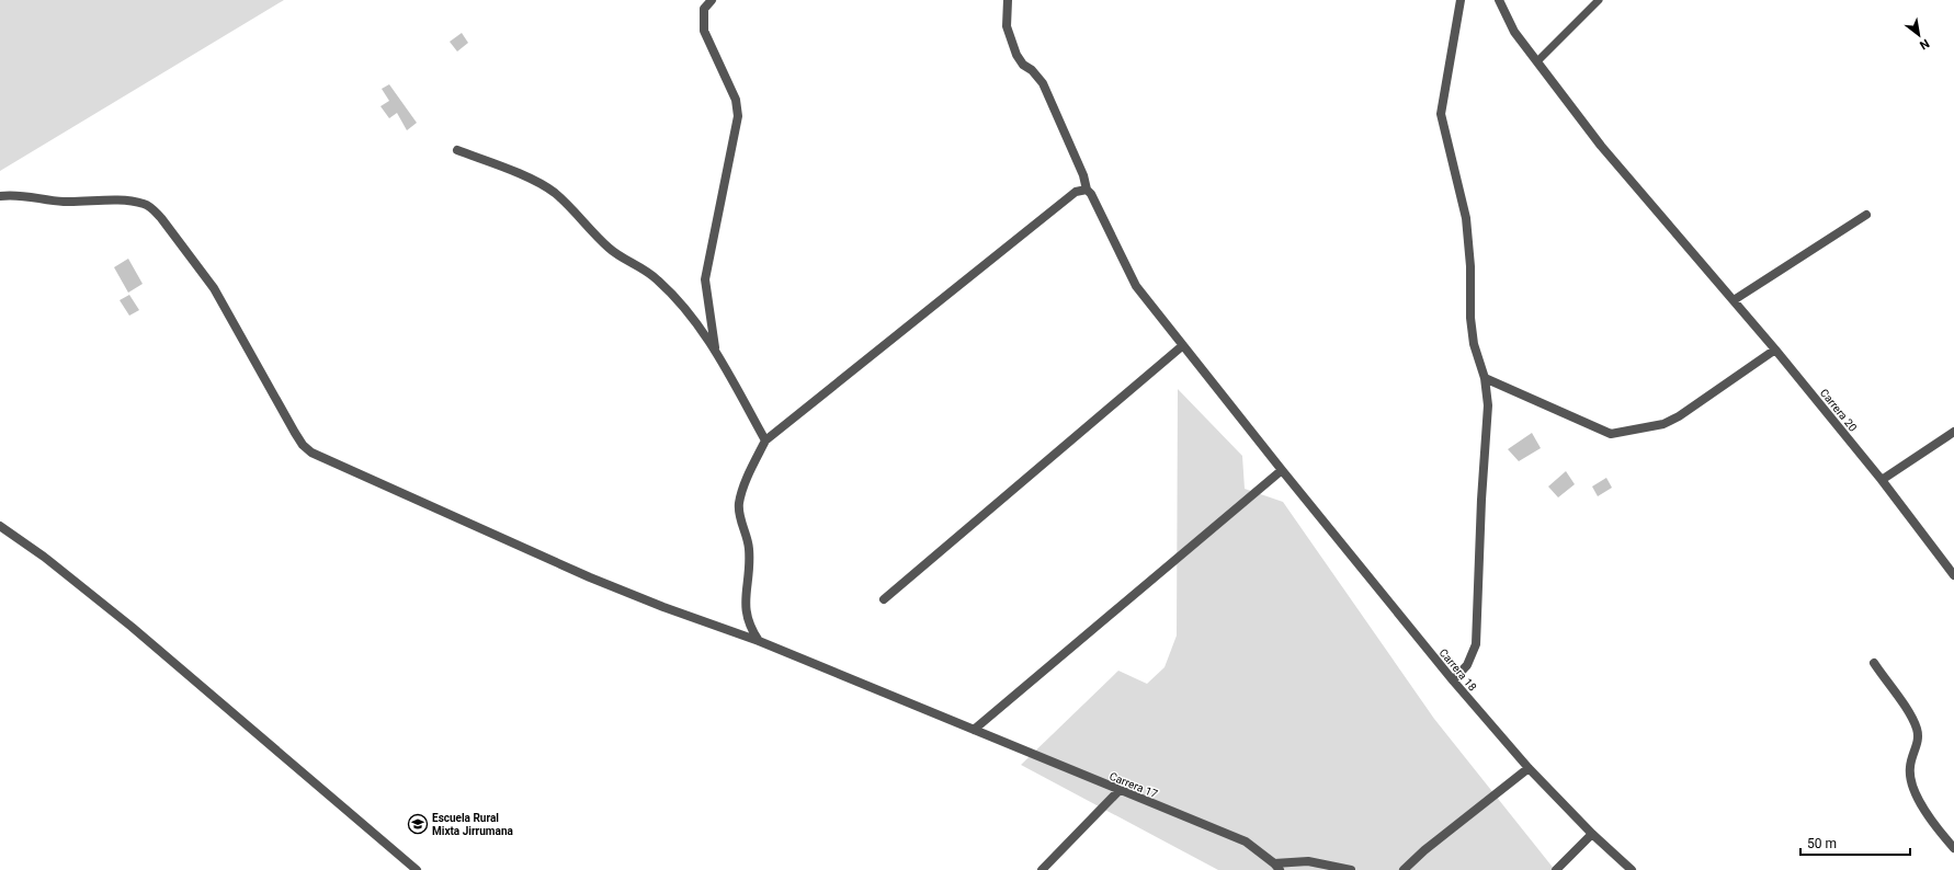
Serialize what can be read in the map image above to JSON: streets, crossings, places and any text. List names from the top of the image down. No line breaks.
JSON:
{"streets":{"street":["Carrera 20","Carrera 18","Carrera 17"]},"places":{"school or university":["Escuela Rural Mixta Jirrumana"]},"scale_bar":"50 m","north":"bottom right"}
